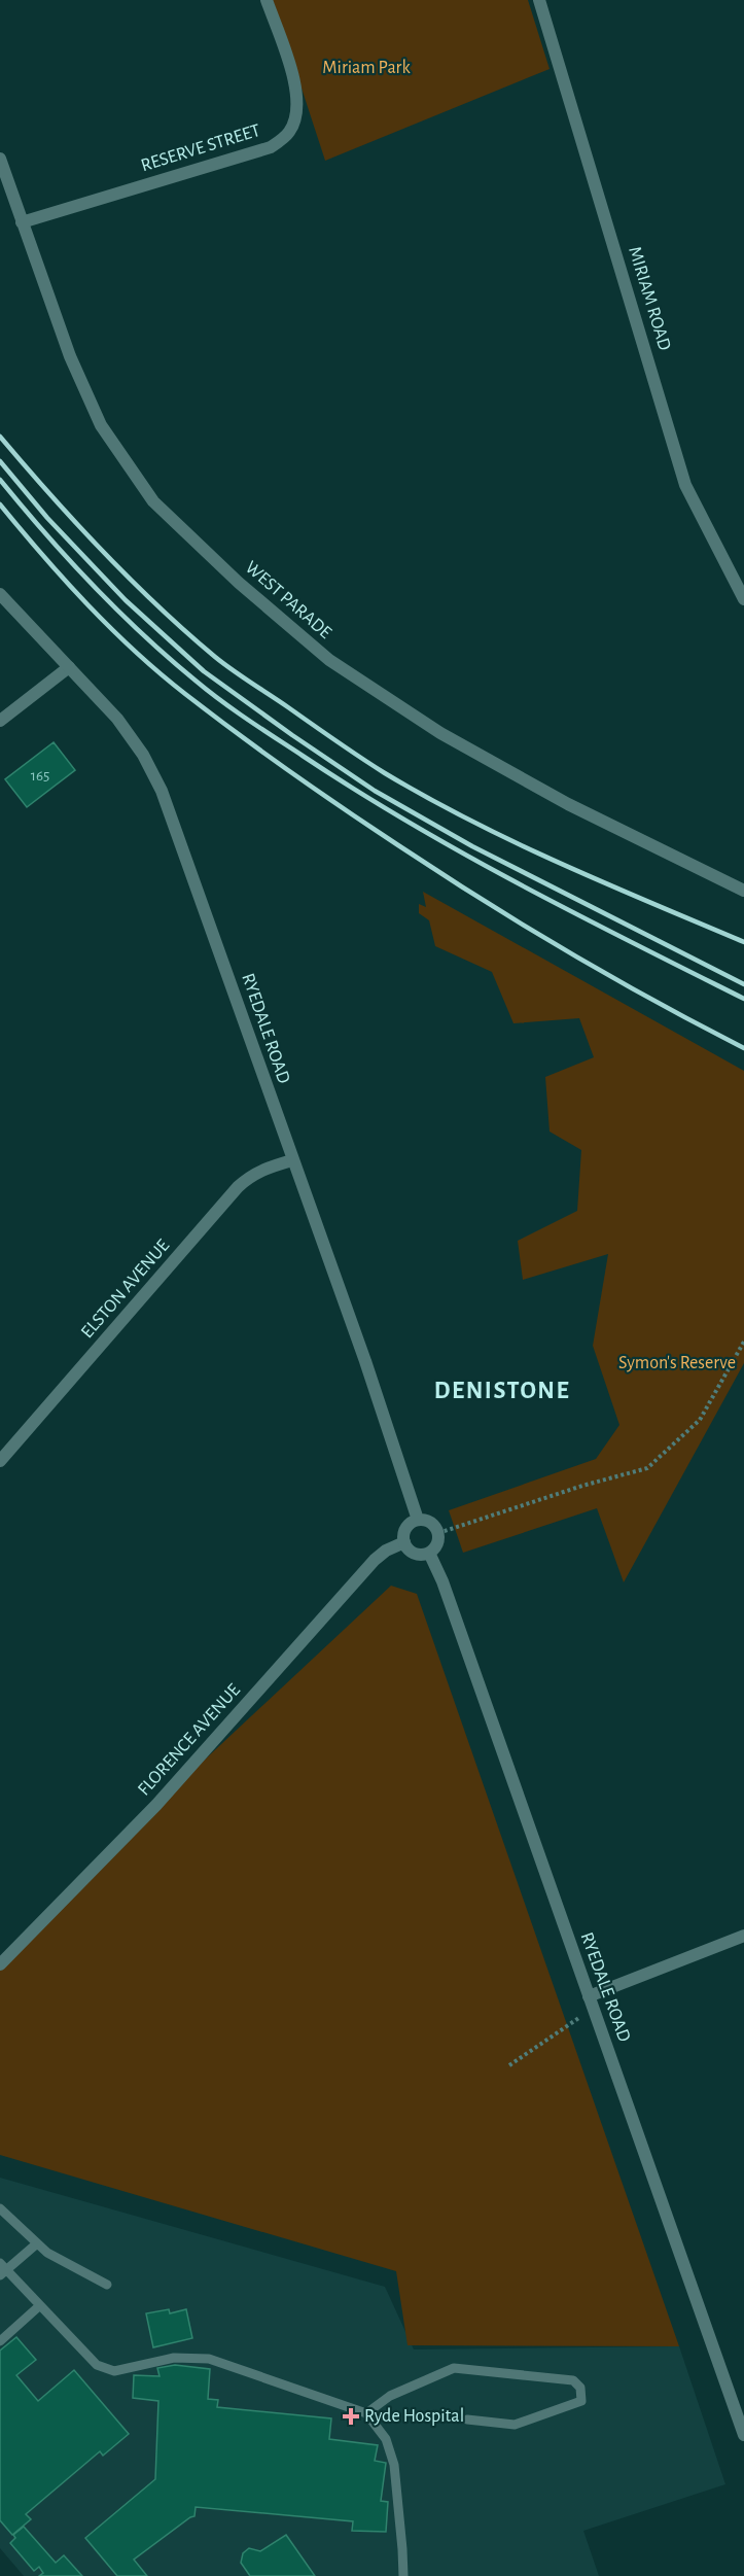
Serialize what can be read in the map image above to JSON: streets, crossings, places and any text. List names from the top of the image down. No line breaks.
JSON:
{"streets":{"street":["RESERVE STREET","MIRIAM ROAD","WEST PARADE","RYEDALE ROAD","ELSTON AVENUE","FLORENCE AVENUE"]},"crossings":[["RESERVE STREET","WEST PARADE"],["RYEDALE ROAD","ELSTON AVENUE"],["RYEDALE ROAD","FLORENCE AVENUE"]],"districts":["DENISTONE"],"parks":["Miriam Park","Symon's Reserve"],"places":{"health":["Ryde Hospital"]},"house_numbers":["165"]}
